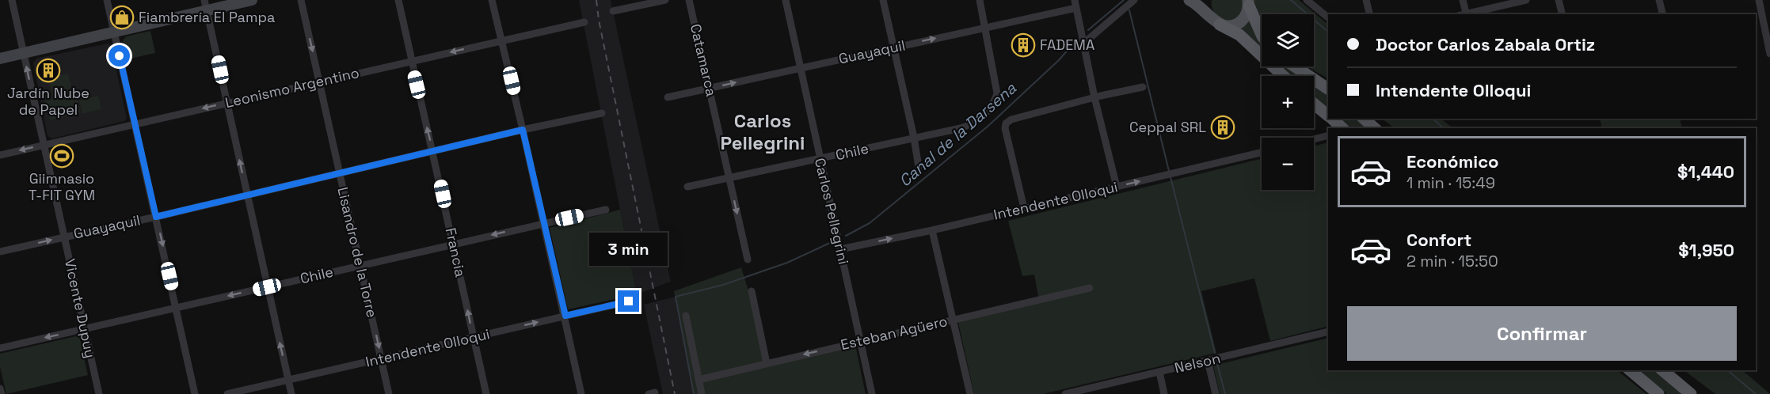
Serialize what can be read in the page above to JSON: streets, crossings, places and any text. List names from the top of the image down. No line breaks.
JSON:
{"streets":{"street":["Guayaquil","Catamarca","Leonismo Argentino","Chile","Intendente Olloqui","Carlos Pellegrini","Lisandro de la Torre","Francia","Vicente Dupuy","Esteban Agüero","Nelson"]},"crossings":[["Guayaquil","Catamarca"],["Guayaquil","Chile"],["Guayaquil","Carlos Pellegrini"],["Guayaquil","Lisandro de la Torre"],["Guayaquil","Francia"],["Guayaquil","Vicente Dupuy"],["Catamarca","Chile"],["Leonismo Argentino","Lisandro de la Torre"],["Leonismo Argentino","Francia"],["Leonismo Argentino","Vicente Dupuy"],["Chile","Carlos Pellegrini"],["Chile","Lisandro de la Torre"],["Chile","Francia"],["Chile","Vicente Dupuy"],["Intendente Olloqui","Carlos Pellegrini"],["Intendente Olloqui","Lisandro de la Torre"],["Intendente Olloqui","Francia"],["Carlos Pellegrini","Esteban Agüero"]],"one_way":["Leonismo Argentino","Intendente Olloqui","Lisandro de la Torre","Francia"],"districts":["Carlos Pellegrini"],"water":["Canal de la Darsena"],"places":{"shop":["Fiambrería El Pampa"],"building":["FADEMA","Jardín Nube de Papel","Ceppal SRL"],"sports":["Giimnasio T-FIT GYM"]},"page":{"map_buttons":["+","−"],"banner":["Doctor Carlos Zabala Ortiz","Intendente Olloqui"],"list":[{"name":"Económico","note":"1 min · 15:49","value":"$1,440"},{"name":"Confort","note":"2 min · 15:50","value":"$1,950"}],"bubble":"3 min","buttons":"Confirmar"}}
